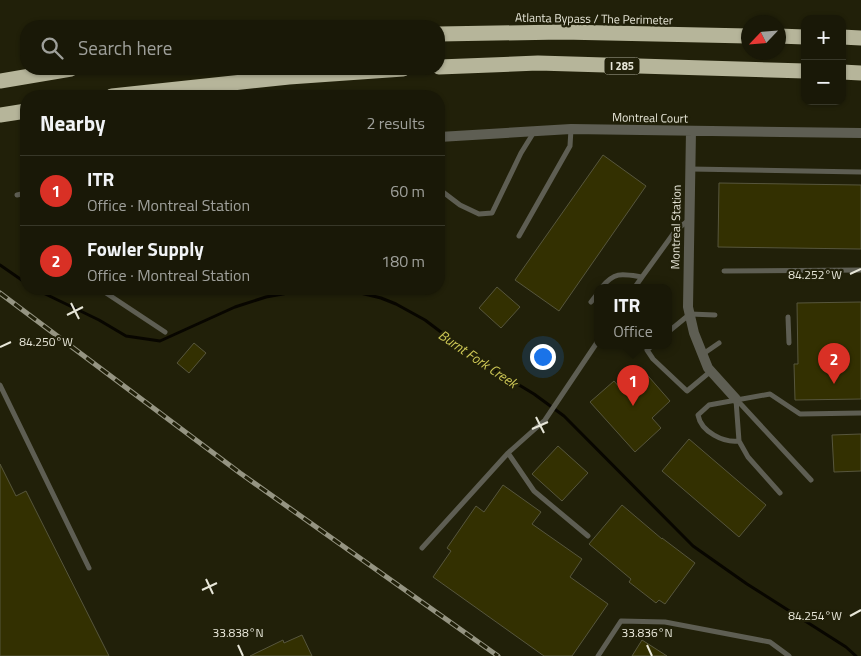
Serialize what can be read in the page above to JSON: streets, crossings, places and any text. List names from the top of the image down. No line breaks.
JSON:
{"streets":{"highway":["Atlanta Bypass / The Perimeter","I 285"],"street":["Montreal Court","Montreal Station"]},"crossings":[["Montreal Court","Montreal Station"]],"water":["Burnt Fork Creek"],"north":"bottom left","page":{"map_buttons":["+","−"],"search":"Search here","heading":["Nearby","2 results"],"list":[{"mark":"1","name":"ITR","note":"Office · Montreal Station","value":"60 m"},{"mark":"2","name":"Fowler Supply","note":"Office · Montreal Station","value":"180 m"}],"popup":["ITR","Office"],"pins":["2","1"]},"coordinates":["84.252°W","84.250°W","84.254°W","33.838°N","33.836°N"]}
